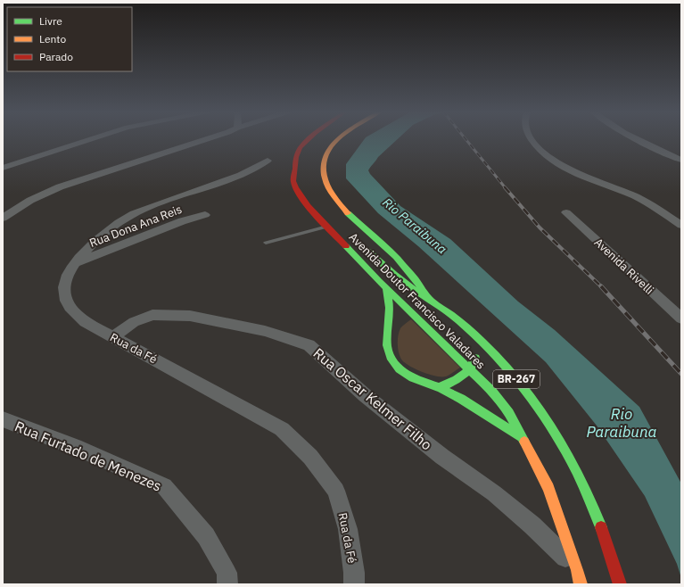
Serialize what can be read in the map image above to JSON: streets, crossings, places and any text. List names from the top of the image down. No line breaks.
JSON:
{"streets":{"main road":["Avenida Doutor Francisco Valadares","BR-267"],"street":["Rua Dona Ana Reis","Avenida Rivelli","Rua da Fé","Rua Oscar Kelmer Filho","Rua Furtado de Menezes"]},"crossings":[["Rua Dona Ana Reis","Rua da Fé"],["Avenida Doutor Francisco Valadares","BR-267"],["Avenida Doutor Francisco Valadares","Rua Oscar Kelmer Filho"],["Rua da Fé","Rua Oscar Kelmer Filho"]],"water":["Rio Paraibuna"],"legend":["Livre","Lento","Parado"]}
